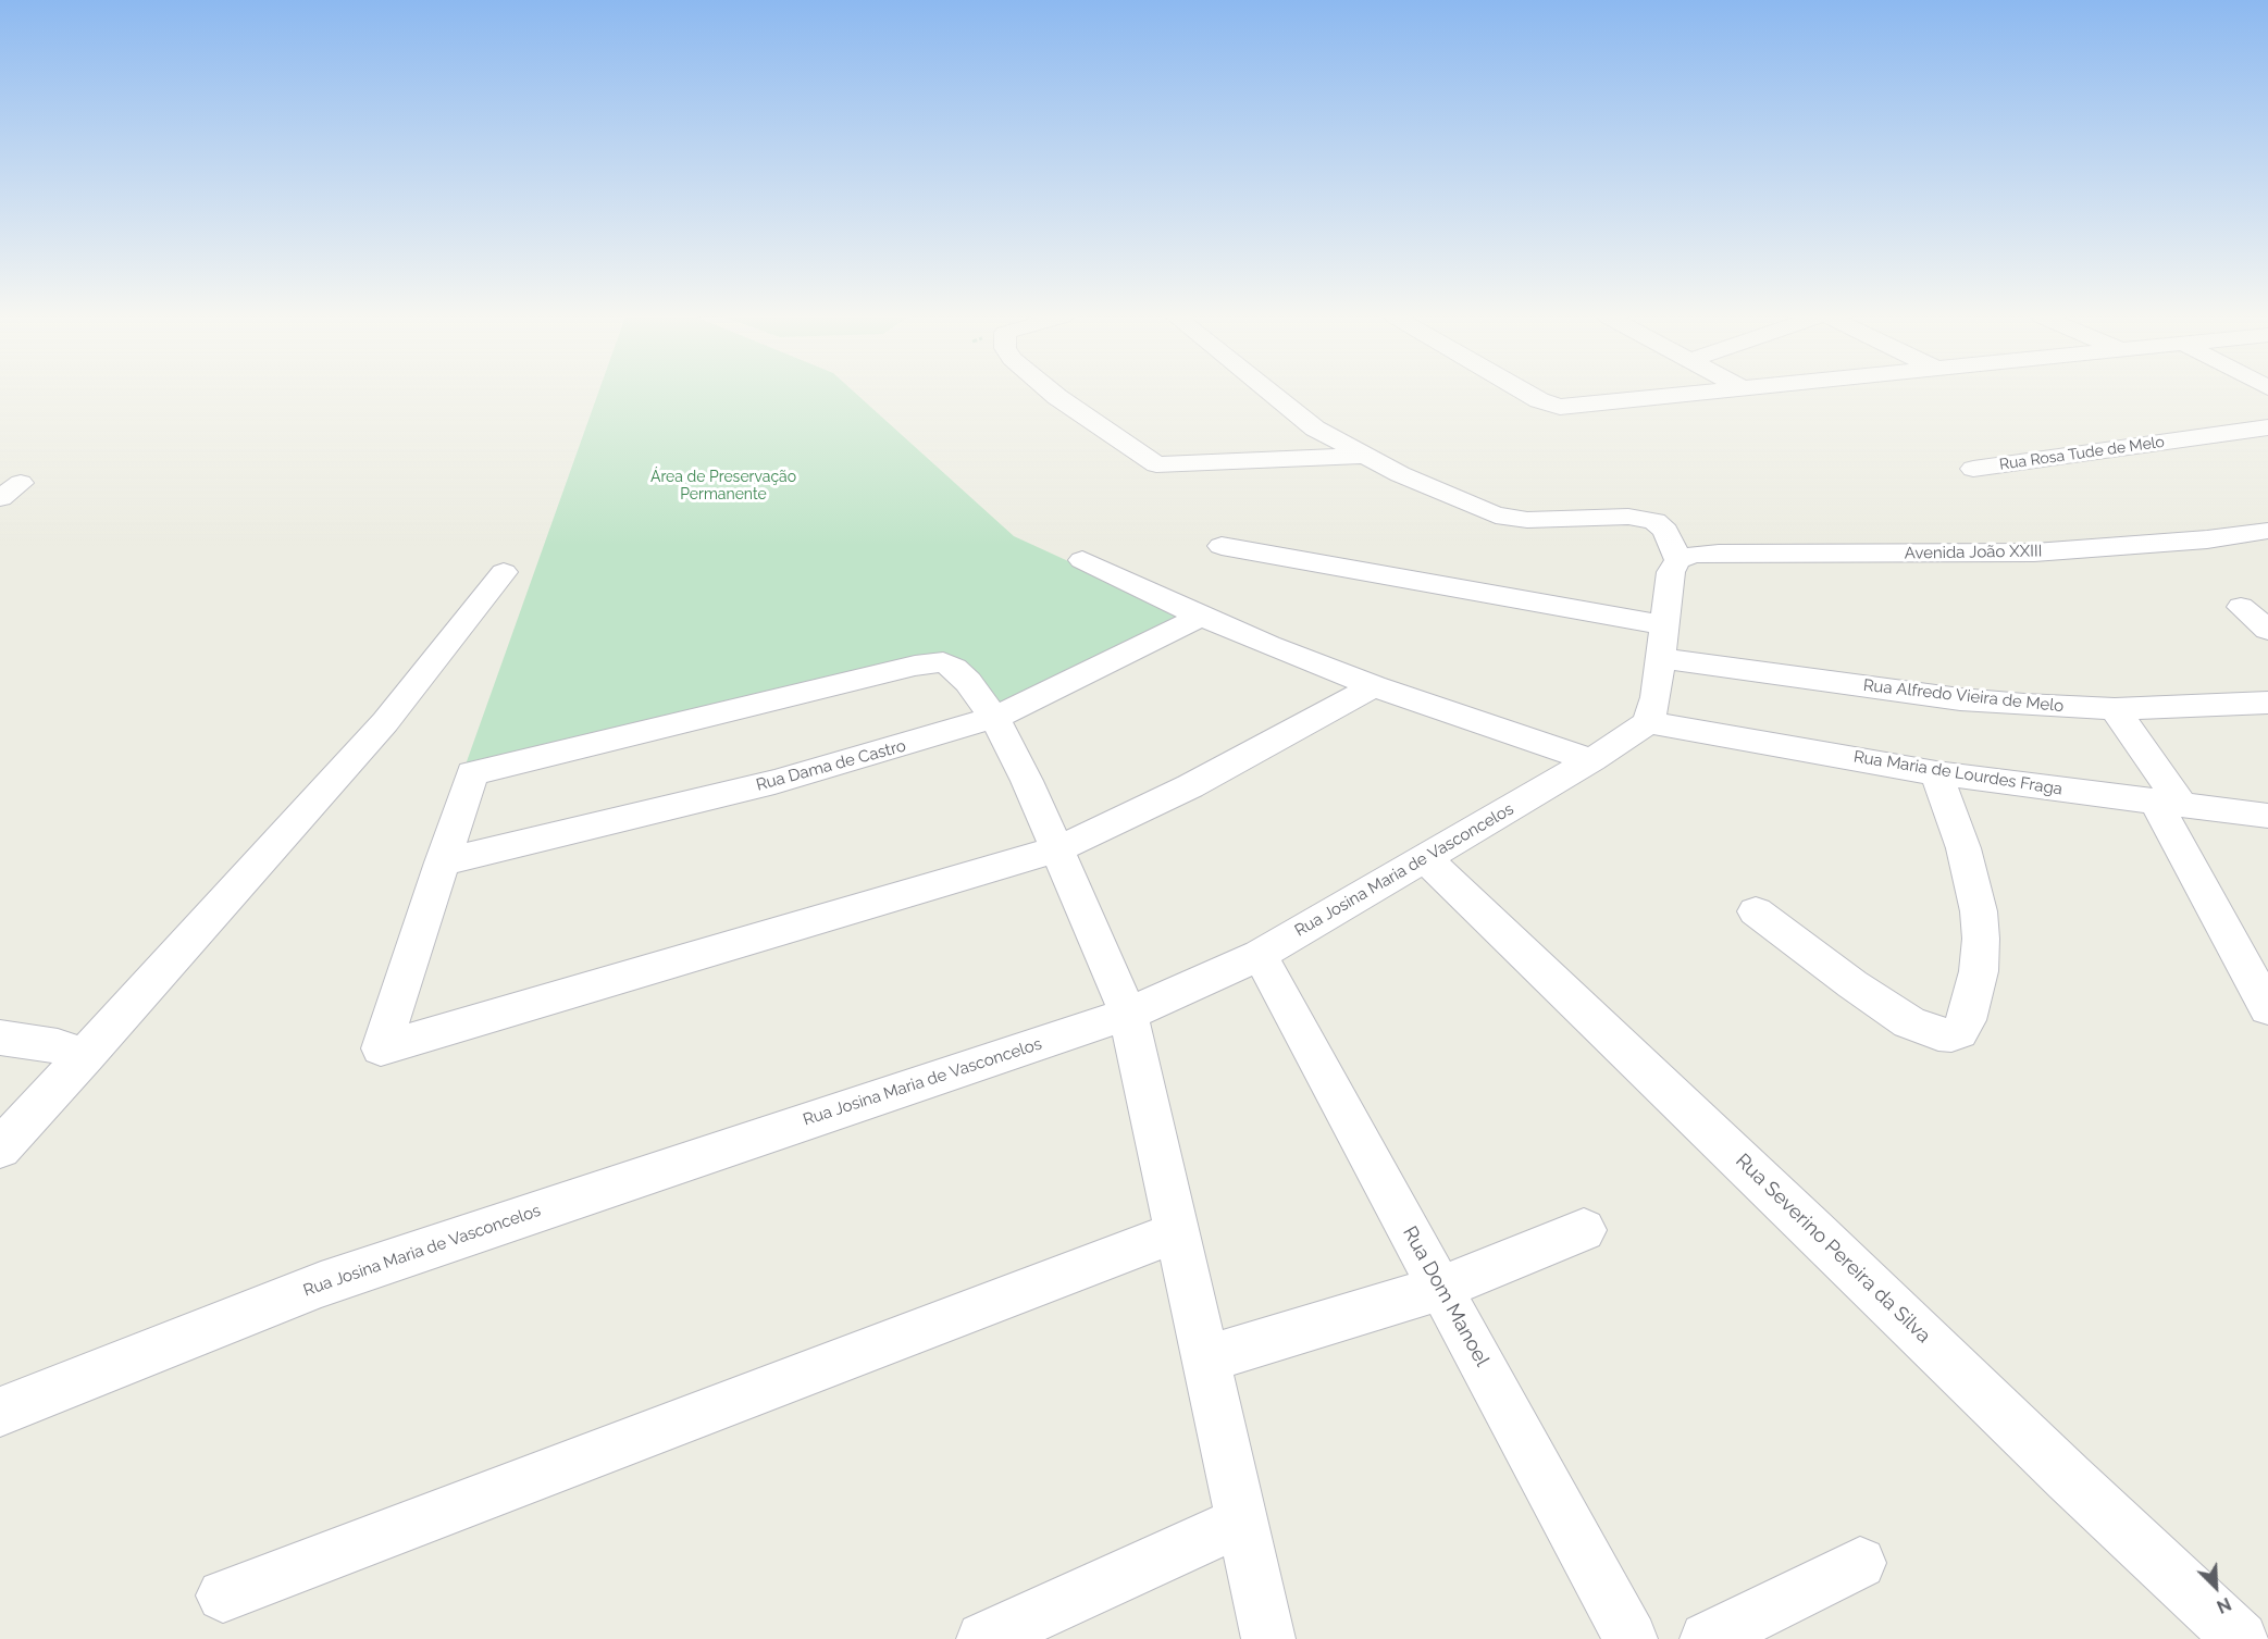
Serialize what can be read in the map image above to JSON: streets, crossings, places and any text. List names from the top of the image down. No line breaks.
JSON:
{"streets":{"street":["Rua Rosa Tude de Melo","Avenida João XXIII","Rua Alfredo Vieira de Melo","Rua Dama de Castro","Rua Maria de Lourdes Fraga","Rua Josina Maria de Vasconcelos","Rua Severino Pereira da Silva","Rua Dom Manoel"]},"crossings":[["Rua Maria de Lourdes Fraga","Rua Josina Maria de Vasconcelos"],["Rua Josina Maria de Vasconcelos","Rua Severino Pereira da Silva"],["Rua Josina Maria de Vasconcelos","Rua Dom Manoel"]],"parks":["Área de Preservação Permanente"],"north":"bottom right"}
